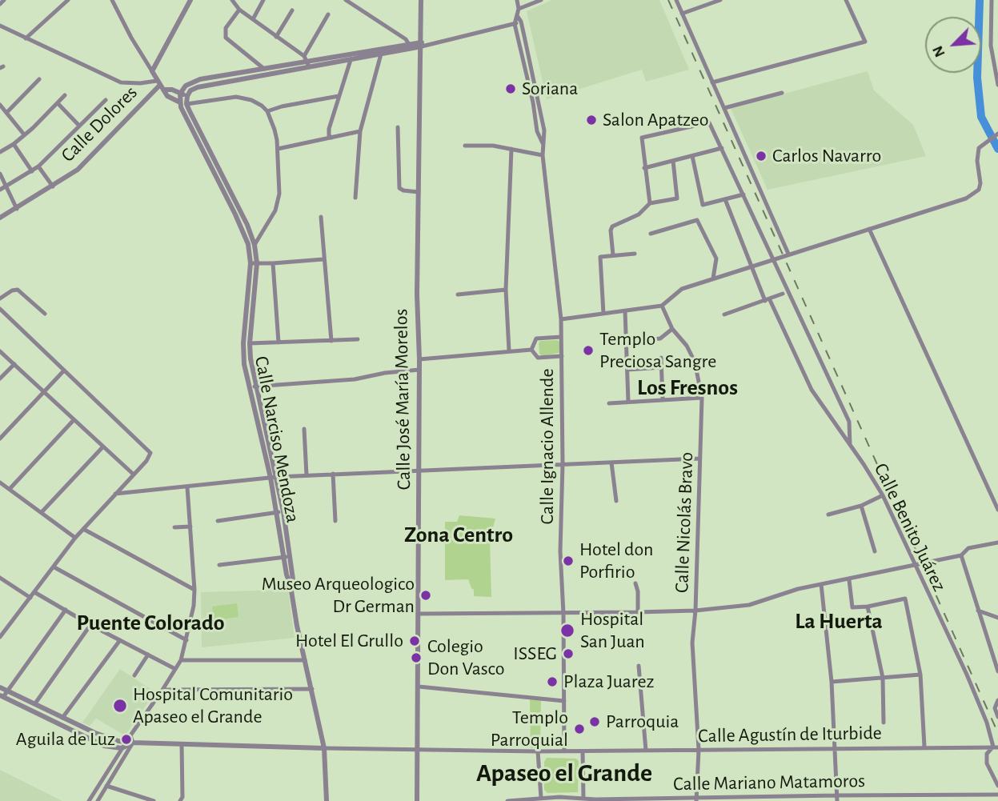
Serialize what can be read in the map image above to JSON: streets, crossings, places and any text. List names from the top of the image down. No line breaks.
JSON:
{"streets":{"street":["Calle Dolores","Calle José María Morelos","Calle Narciso Mendoza","Calle Ignacio Allende","Calle Nicolás Bravo","Calle Benito Juárez","Calle Agustín de Iturbide","Calle Mariano Matamoros"]},"crossings":[["Calle José María Morelos","Calle Agustín de Iturbide"],["Calle Narciso Mendoza","Calle Agustín de Iturbide"],["Calle Ignacio Allende","Calle Agustín de Iturbide"],["Calle Nicolás Bravo","Calle Agustín de Iturbide"],["Calle Nicolás Bravo","Calle Mariano Matamoros"],["Calle Benito Juárez","Calle Agustín de Iturbide"]],"districts":["Los Fresnos","Zona Centro","La Huerta","Puente Colorado","Apaseo el Grande"],"places":["Soriana","Salon Apatzeo","Carlos Navarro","Templo Preciosa Sangre","Hotel don Porfirio","Museo Arqueologico Dr German","Hospital San Juan","Hotel El Grullo","ISSEG","Colegio Don Vasco","Plaza Juarez","Hospital Comunitario Apaseo el Grande","Parroquia","Templo Parroquial","Aguila de Luz"],"north":"bottom left"}
